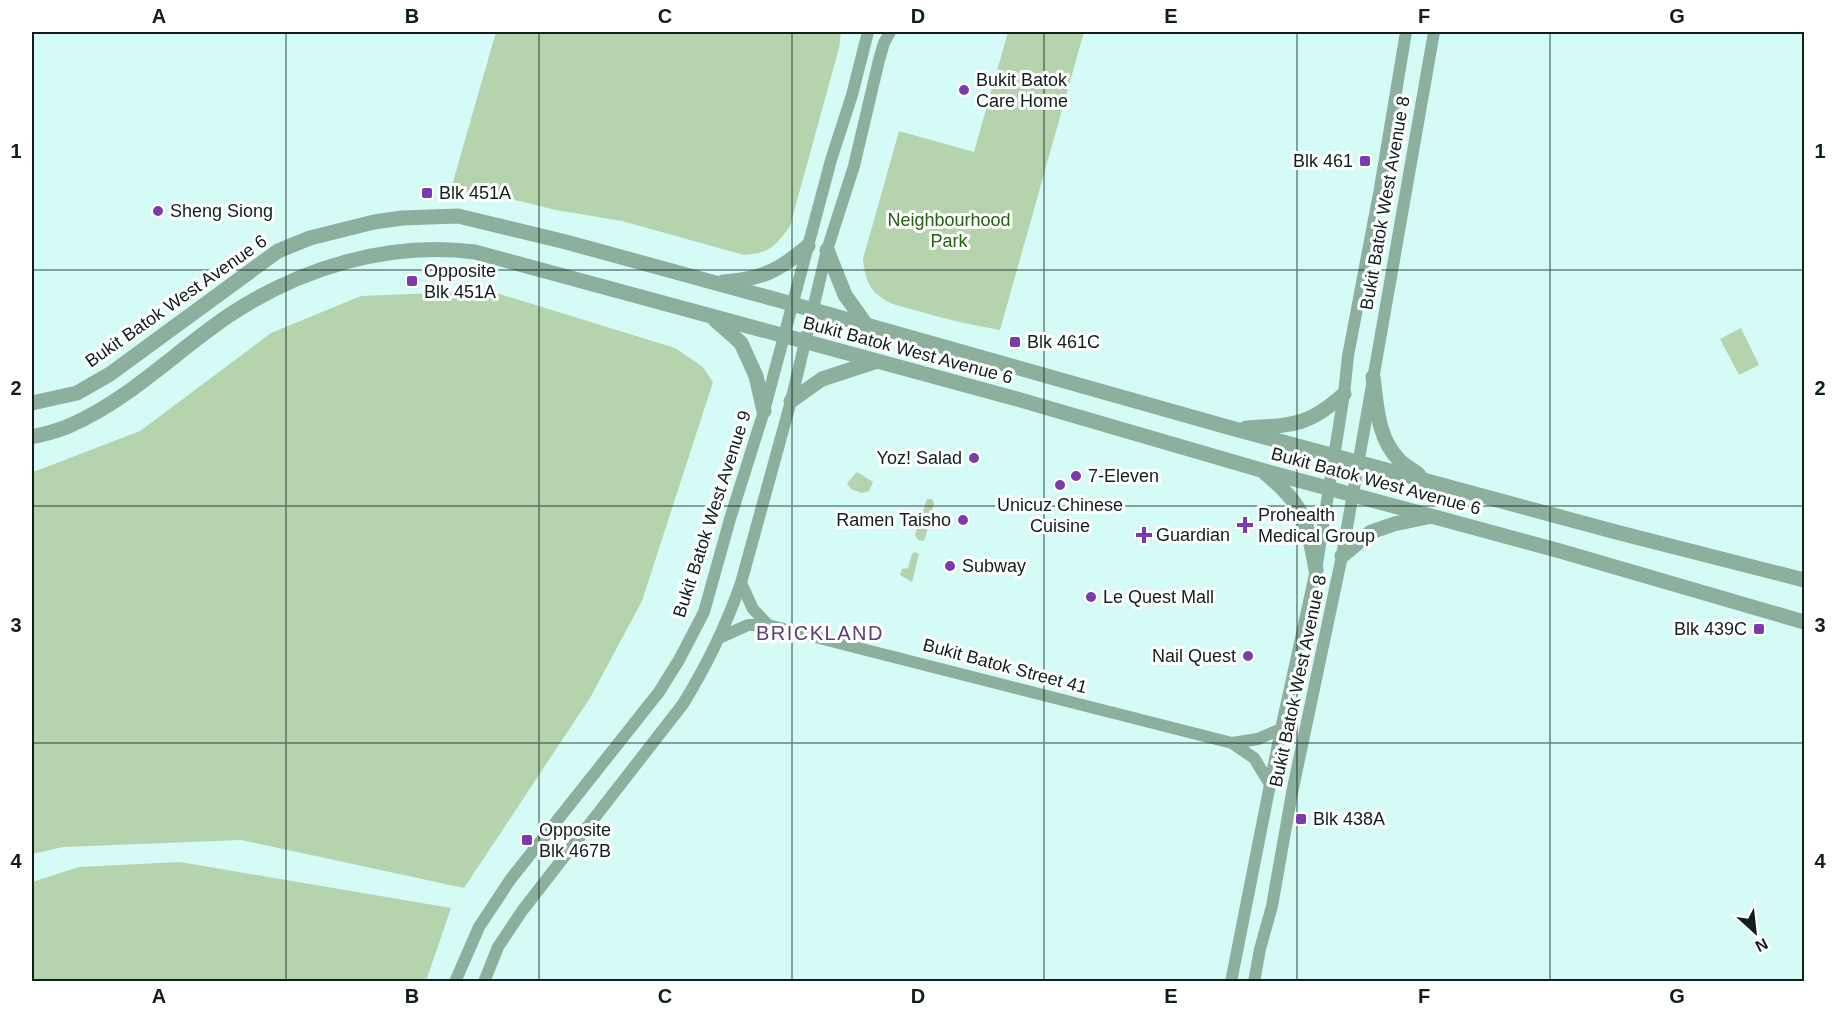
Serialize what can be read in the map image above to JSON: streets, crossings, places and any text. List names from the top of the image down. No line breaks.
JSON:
{"streets":{"street":["Bukit Batok West Avenue 8","Bukit Batok West Avenue 6","Bukit Batok West Avenue 9","Bukit Batok Street 41"]},"crossings":[["Bukit Batok West Avenue 8","Bukit Batok West Avenue 6"],["Bukit Batok West Avenue 8","Bukit Batok Street 41"],["Bukit Batok West Avenue 6","Bukit Batok West Avenue 9"]],"districts":["BRICKLAND"],"parks":["Neighbourhood Park"],"places":{"other":["Bukit Batok Care Home","Sheng Siong","Yoz! Salad","7-Eleven","Unicuz Chinese Cuisine","Ramen Taisho","Subway","Le Quest Mall","Nail Quest"],"transit":["Blk 461","Blk 451A","Opposite Blk 451A","Blk 461C","Blk 439C","Blk 438A","Opposite Blk 467B"],"health":["Prohealth Medical Group","Guardian"]},"north":"bottom right","grid":{"columns":["A","B","C","D","E","F","G"],"rows":["1","2","3","4"]}}
